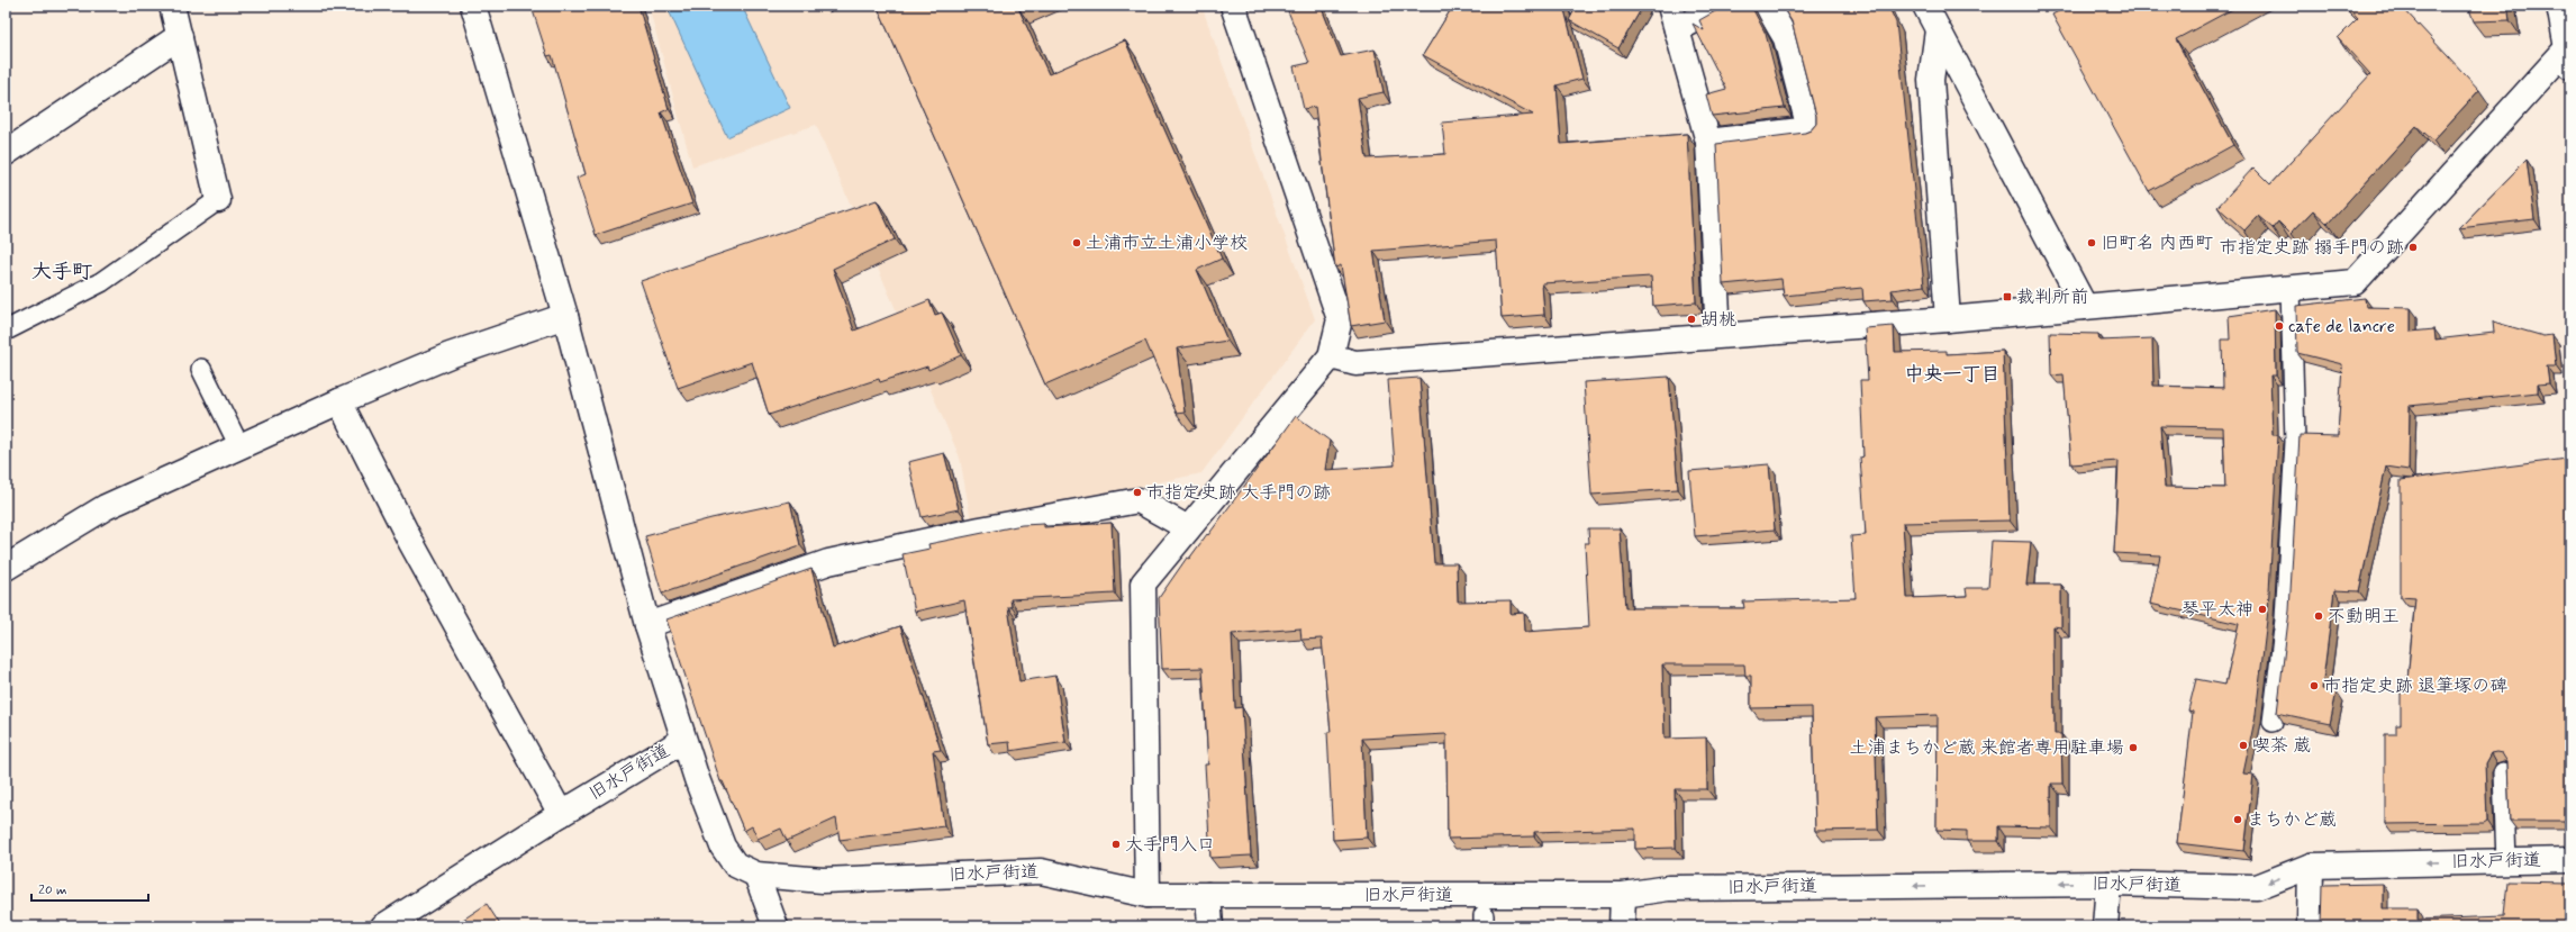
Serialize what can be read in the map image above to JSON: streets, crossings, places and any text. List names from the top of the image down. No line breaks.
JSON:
{"streets":{"street":["旧水戸街道"]},"one_way":["旧水戸街道"],"districts":["大手町","中央一丁目"],"places":{"other":["土浦市立土浦小学校","旧町名 内西町","市指定史跡 搦手門の跡","胡桃","cafe de lancre","市指定史跡 大手門の跡","琴平太神","不動明王","市指定史跡 退筆塚の碑","喫茶 蔵","土浦まちかど蔵 来館者専用駐車場","まちかど蔵","大手門入口"],"transit":["裁判所前"]},"scale_bar":"20 m"}
